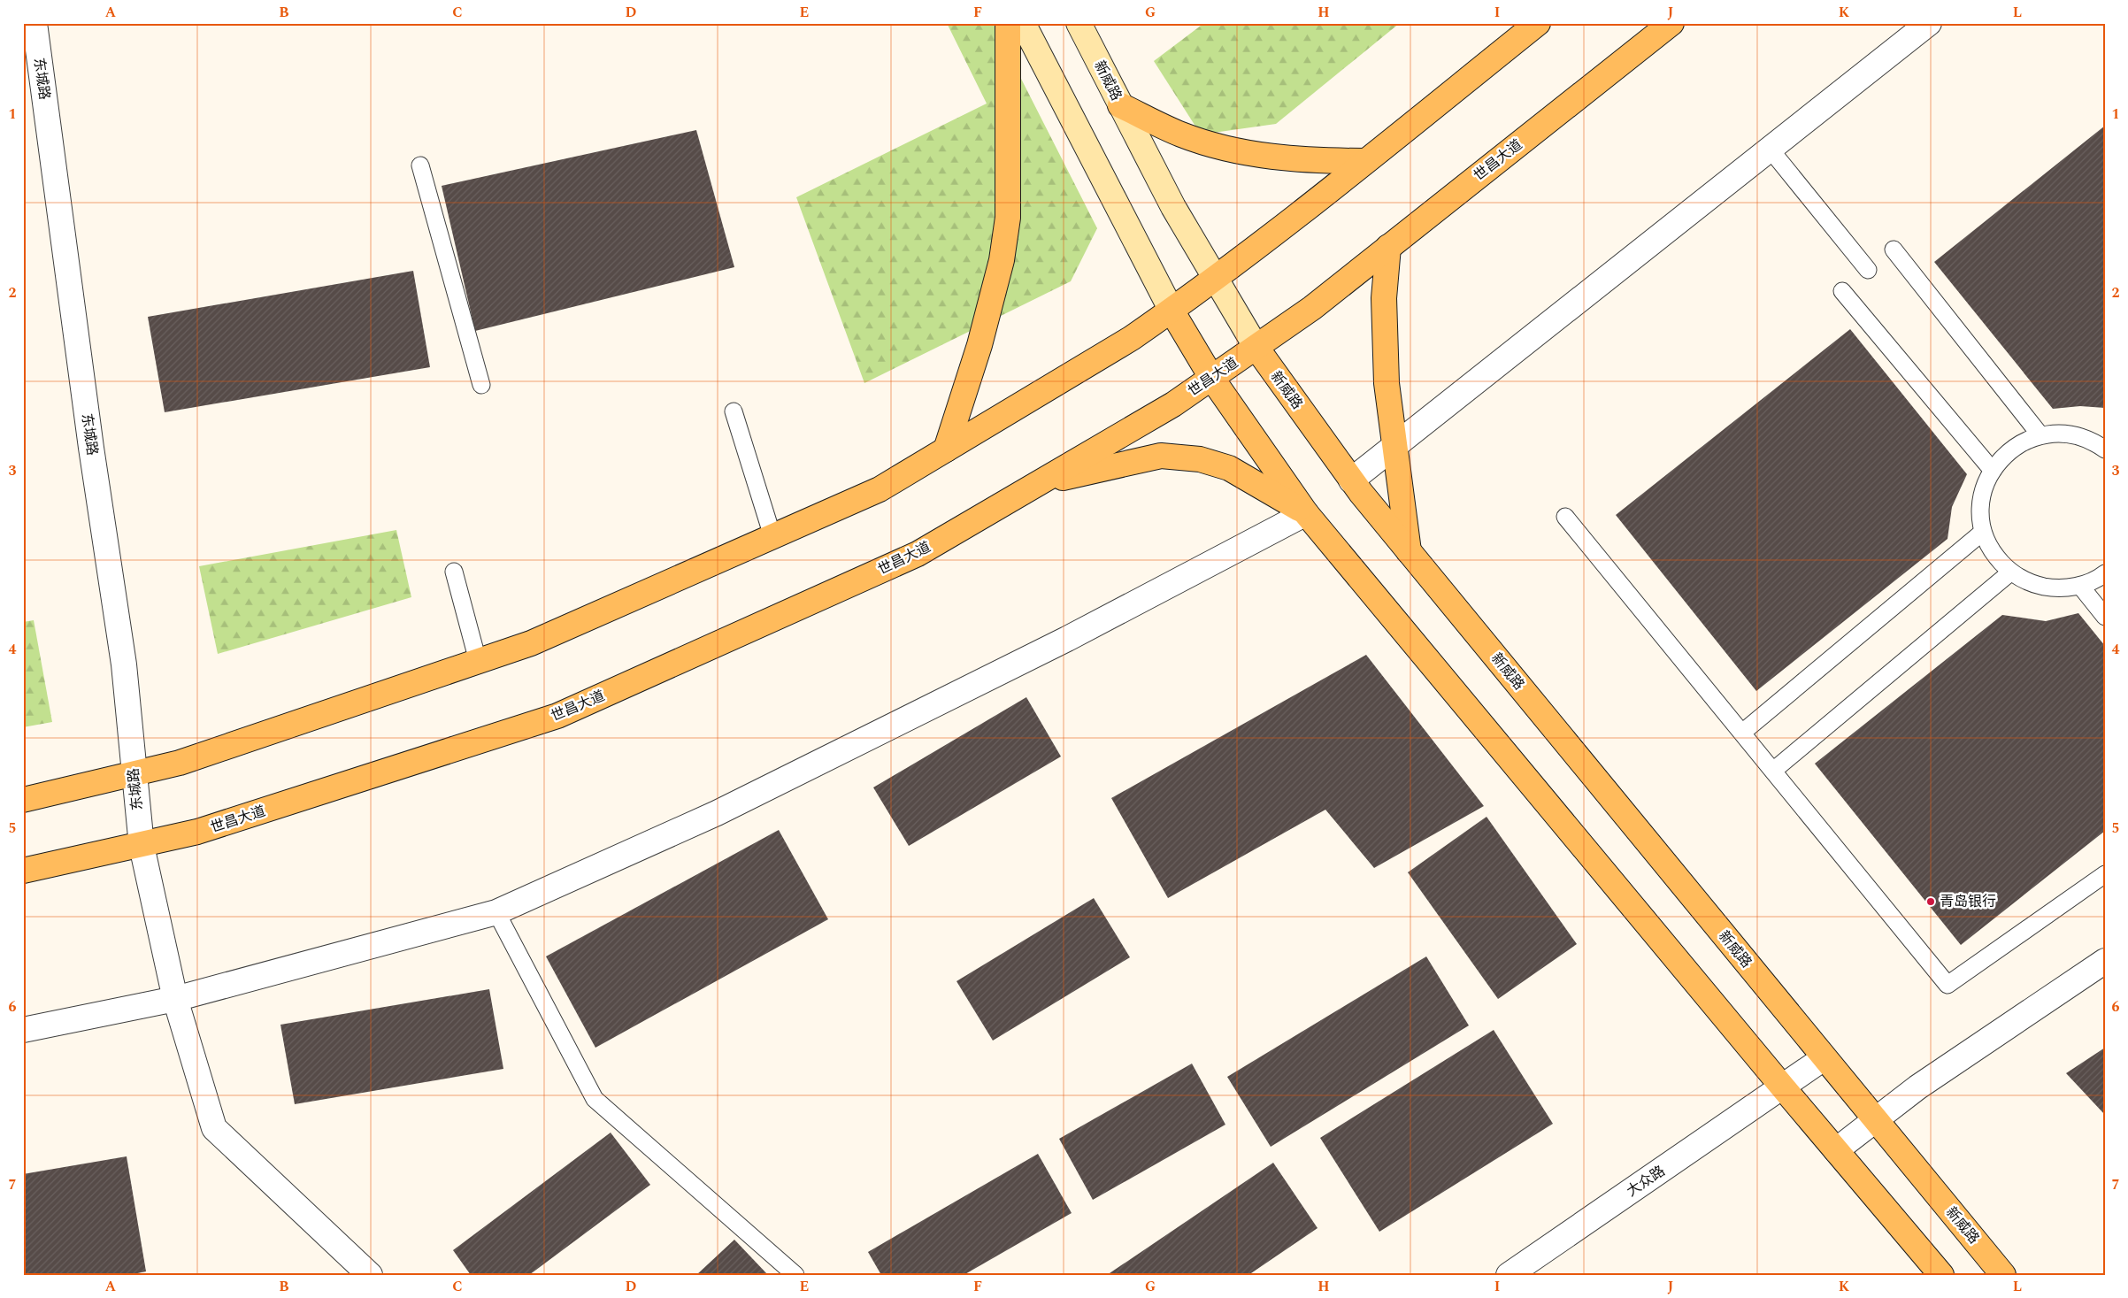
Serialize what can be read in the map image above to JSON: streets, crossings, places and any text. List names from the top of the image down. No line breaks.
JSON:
{"streets":{"main road":["新威路","世昌大道"],"street":["东城路","大众路"]},"crossings":[["东城路","世昌大道"],["新威路","世昌大道"],["新威路","大众路"]],"places":["青岛银行"],"grid":{"columns":["A","B","C","D","E","F","G","H","I","J","K","L"],"rows":["1","2","3","4","5","6","7"]}}
